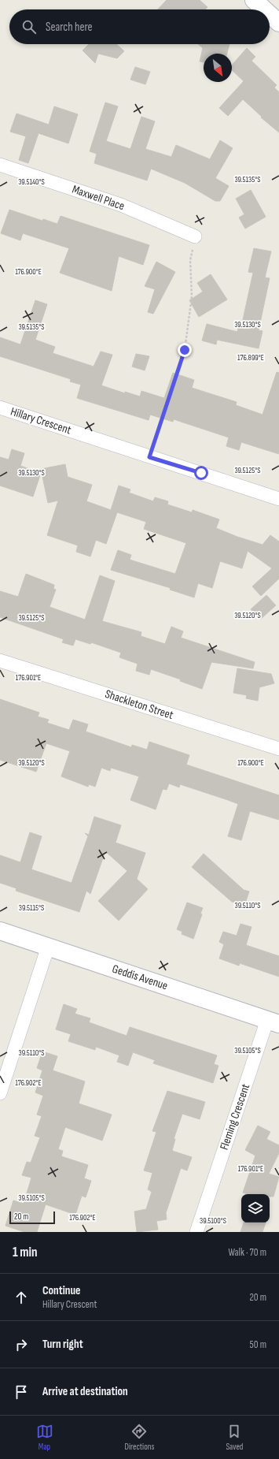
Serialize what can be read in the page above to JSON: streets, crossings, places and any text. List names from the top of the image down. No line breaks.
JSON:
{"streets":{"street":["Maxwell Place","Hillary Crescent","Shackleton Street","Geddis Avenue","Fleming Crescent"]},"crossings":[["Geddis Avenue","Fleming Crescent"]],"scale_bar":"20 m","north":"bottom right","page":{"search":"Search here","scale":"20 m","heading":["1 min","Walk · 70 m"],"list":[["Continue","Hillary Crescent","20 m"],["Turn right","50 m"],"Arrive at destination"],"nav":["Map","Directions","Saved"]},"coordinates":["39.5135°S","39.5140°S","176.900°E","39.5130°S","176.899°E","39.5125°S","39.5120°S","176.901°E","39.5110°S","39.5115°S","39.5105°S","176.902°E","39.5100°S"]}
